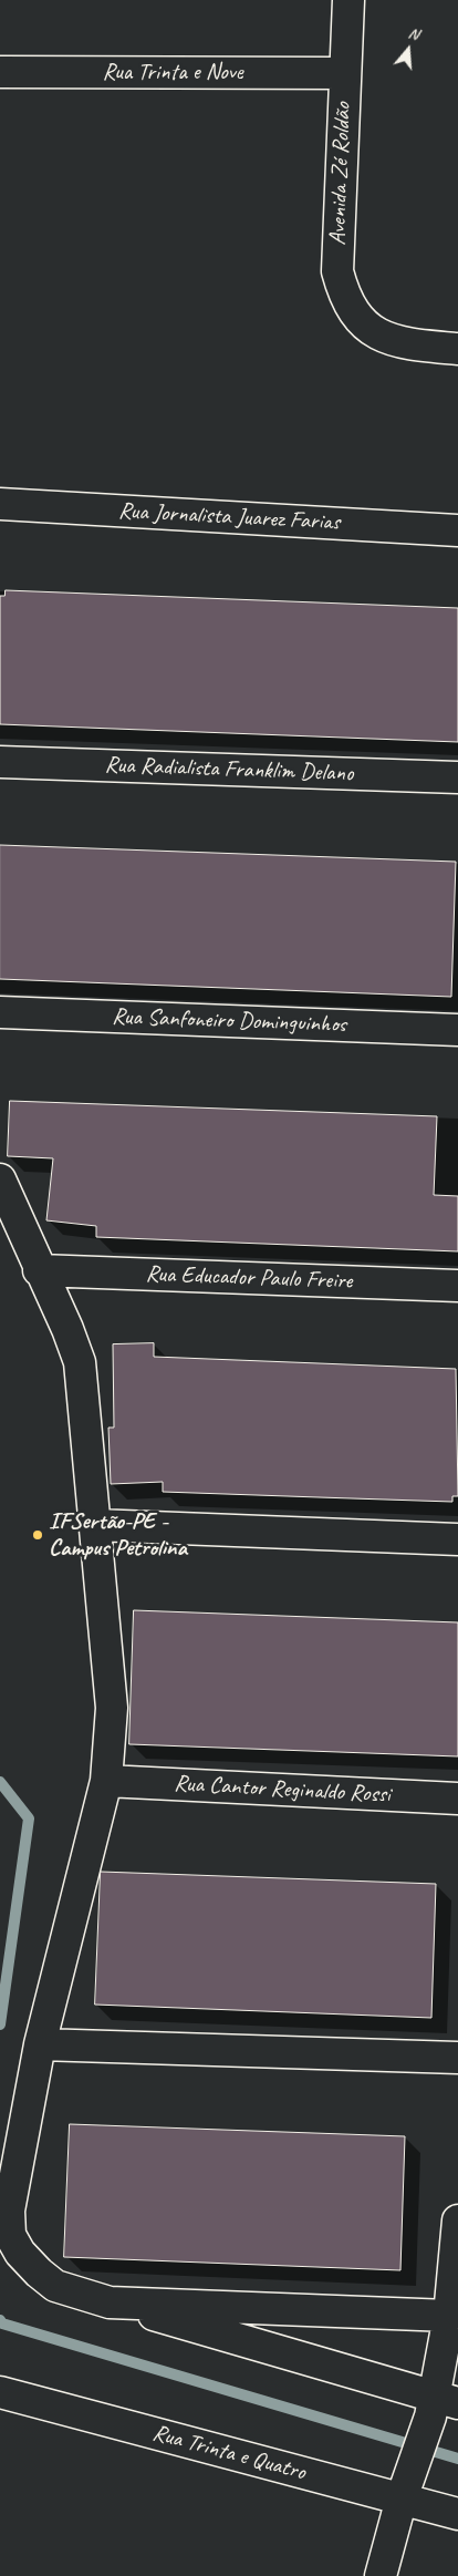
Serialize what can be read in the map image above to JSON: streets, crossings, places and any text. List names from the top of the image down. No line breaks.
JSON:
{"streets":{"street":["Rua Trinta e Nove","Avenida Zé Roldão","Rua Jornalista Juarez Farias","Rua Radialista Franklim Delano","Rua Sanfoneiro Dominguinhos","Rua Educador Paulo Freire","Rua Cantor Reginaldo Rossi","Rua Trinta e Quatro"]},"crossings":[["Rua Trinta e Nove","Avenida Zé Roldão"]],"places":["IFSertão-PE - Campus Petrolina"],"north":"top"}
